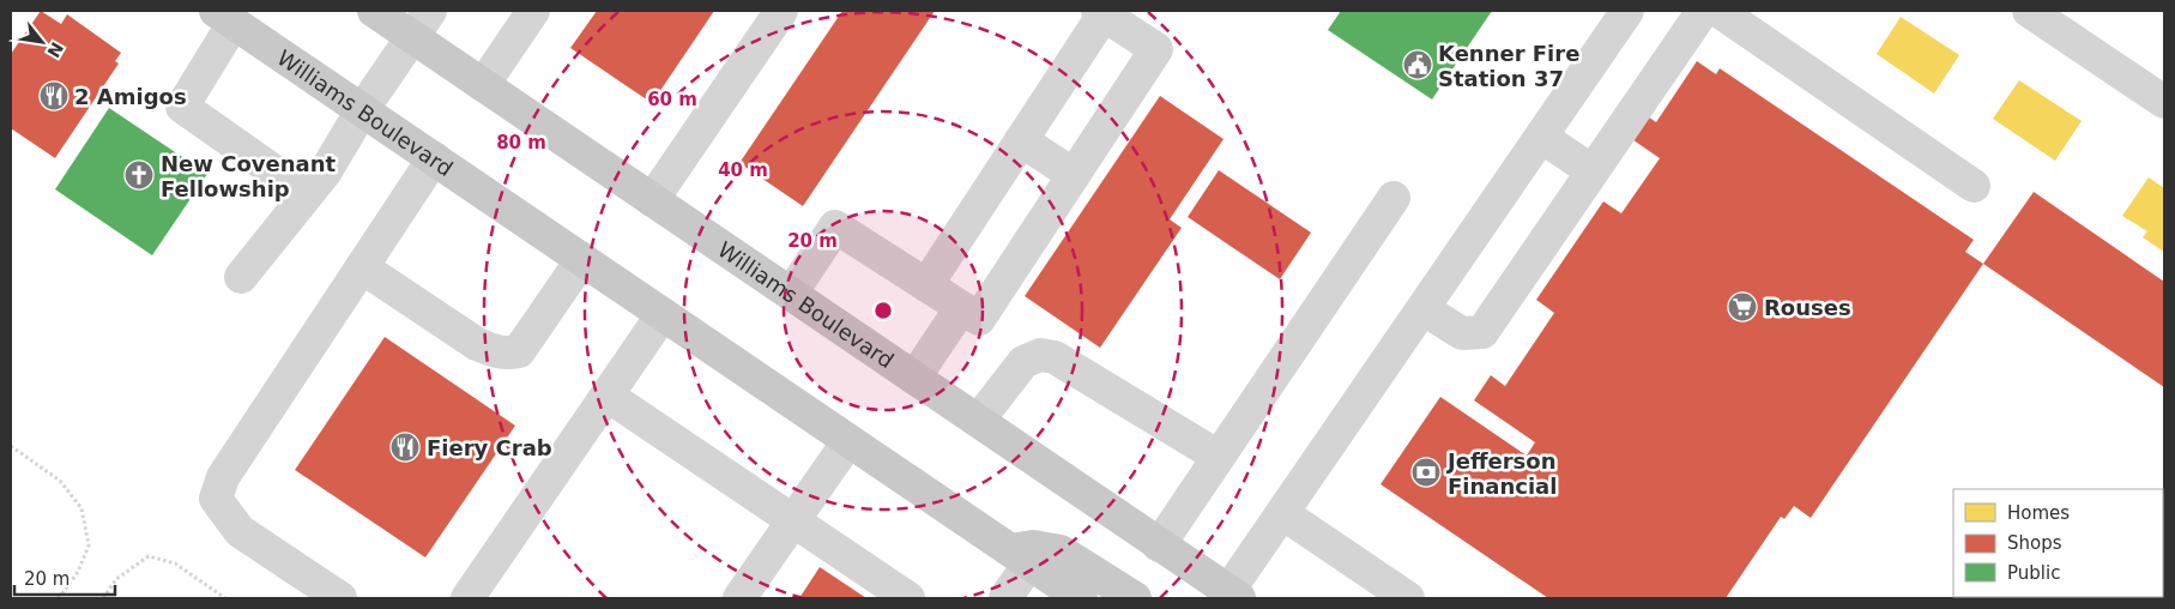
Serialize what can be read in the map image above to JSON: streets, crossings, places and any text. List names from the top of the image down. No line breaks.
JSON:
{"streets":{"main road":["Williams Boulevard"]},"places":{"public building":["Kenner Fire Station 37"],"restaurant":["2 Amigos","Fiery Crab"],"church":["New Covenant Fellowship"],"supermarket":["Rouses"],"bank":["Jefferson Financial"]},"legend":["Homes","Shops","Public"],"scale_bar":"20 m","north":"bottom right","rings":["60 m","80 m","40 m","20 m"]}
